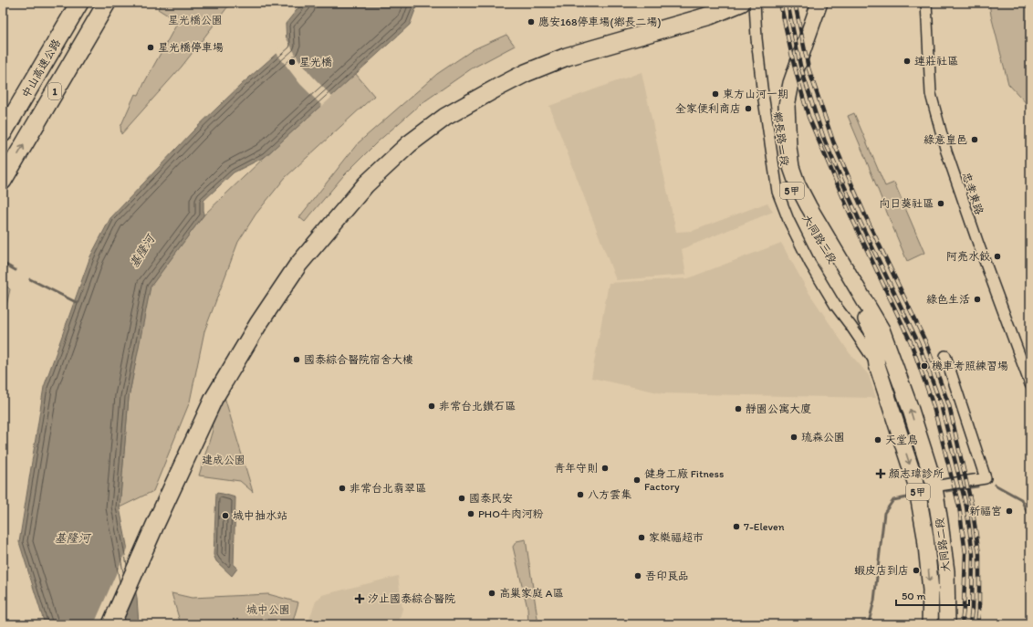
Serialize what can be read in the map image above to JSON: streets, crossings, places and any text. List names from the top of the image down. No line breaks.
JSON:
{"streets":{"highway":["中山高速公路","1"],"main road":["5甲","大同路三段","大同路二段"],"street":["鄉長路一段","忠孝東路"]},"crossings":[["鄉長路一段","大同路三段"],["鄉長路一段","大同路二段"],["大同路三段","大同路二段"]],"water":["基隆河"],"parks":["星光橋公園","建成公園","城中公園"],"places":{"other":["應安168停車場(鄉長二場)","星光橋停車場","連莊社區","星光橋","東方山河一期","全家便利商店","綠意皇邑","向日葵社區","阿亮水餃","綠色生活","國泰綜合醫院宿舍大樓","機車考照練習場","非常台北鑽石區","靜園公寓大廈","琉森公園","天堂鳥","青年守則","健身工廠 Fitness Factory","非常台北翡翠區","八方雲集","國泰民安","新福宮","PHO牛肉河粉","城中抽水站","7-Eleven","家樂福超市","蝦皮店到店","吾印良品","高巢家庭 A區"],"health":["顏志瑋診所","汐止國泰綜合醫院"]},"scale_bar":"50 m"}
